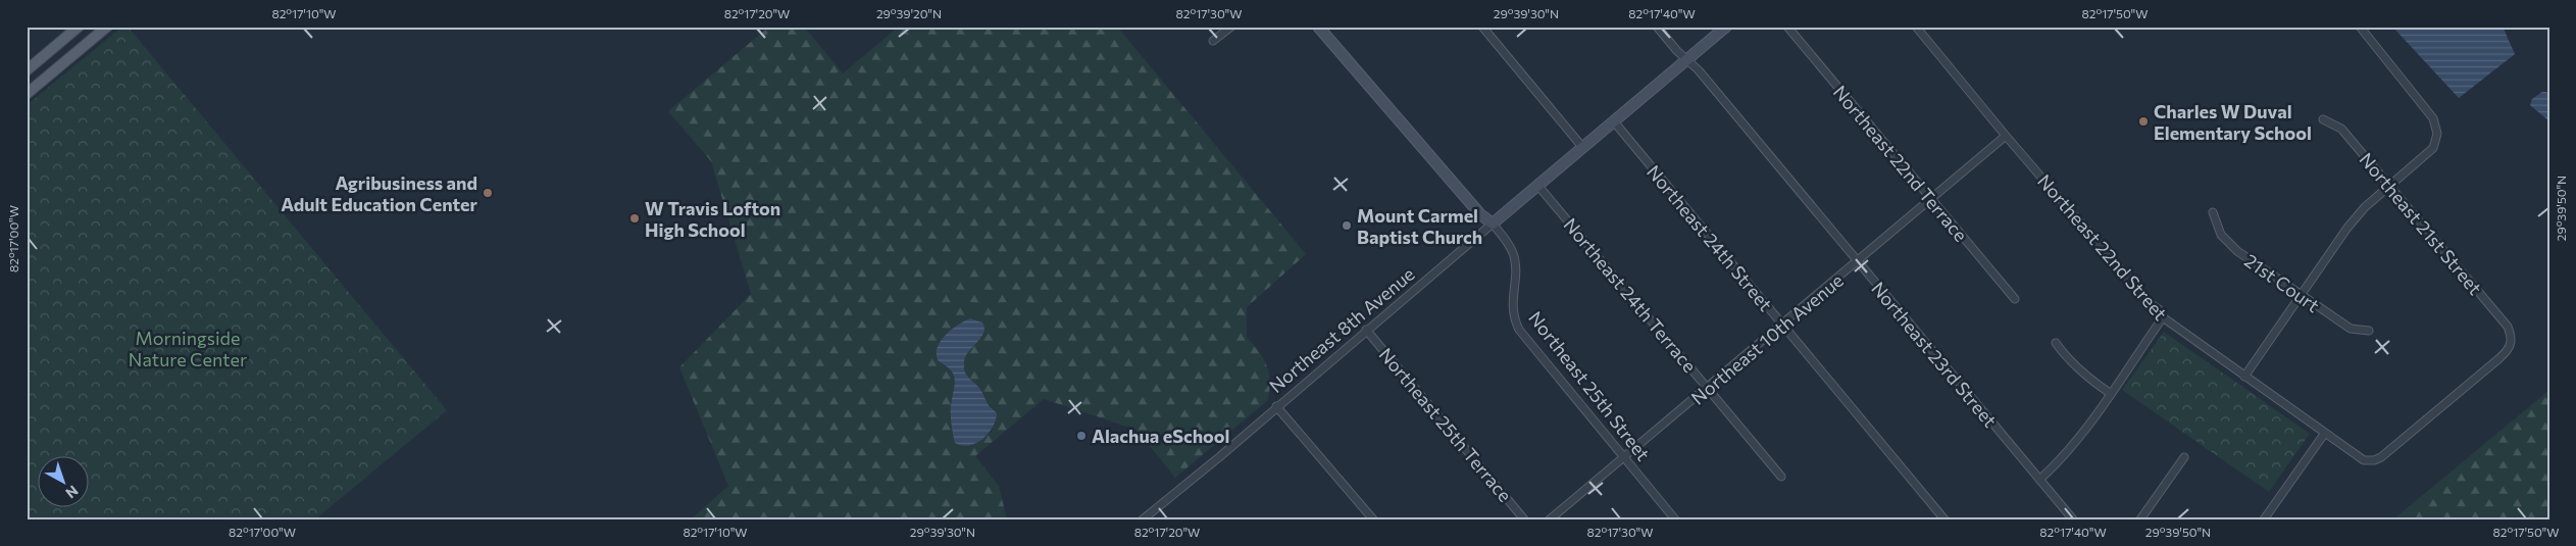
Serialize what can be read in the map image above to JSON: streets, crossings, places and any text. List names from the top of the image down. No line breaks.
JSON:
{"streets":{"street":["Northeast 22nd Terrace","Northeast 21st Street","Northeast 24th Street","Northeast 22nd Street","21st Court","Northeast 24th Terrace","Northeast 8th Avenue","Northeast 10th Avenue","Northeast 23rd Street","Northeast 25th Street","Northeast 25th Terrace"]},"crossings":[["Northeast 22nd Terrace","Northeast 10th Avenue"],["Northeast 21st Street","Northeast 22nd Street"],["Northeast 24th Street","Northeast 8th Avenue"],["Northeast 24th Street","Northeast 10th Avenue"],["Northeast 22nd Street","Northeast 10th Avenue"],["Northeast 24th Terrace","Northeast 8th Avenue"],["Northeast 24th Terrace","Northeast 10th Avenue"],["Northeast 8th Avenue","Northeast 23rd Street"],["Northeast 8th Avenue","Northeast 25th Street"],["Northeast 8th Avenue","Northeast 25th Terrace"],["Northeast 10th Avenue","Northeast 23rd Street"],["Northeast 10th Avenue","Northeast 25th Street"]],"parks":["Morningside Nature Center"],"places":["Charles W Duval Elementary School","Agribusiness and Adult Education Center","W Travis Lofton High School","Mount Carmel Baptist Church","Alachua eSchool"],"north":"bottom right","coordinates":["82°17'10\"W","82°17'20\"W","29°39'20\"N","82°17'30\"W","29°39'30\"N","82°17'40\"W","82°17'50\"W","29°39'50\"N","82°17'00\"W"]}
